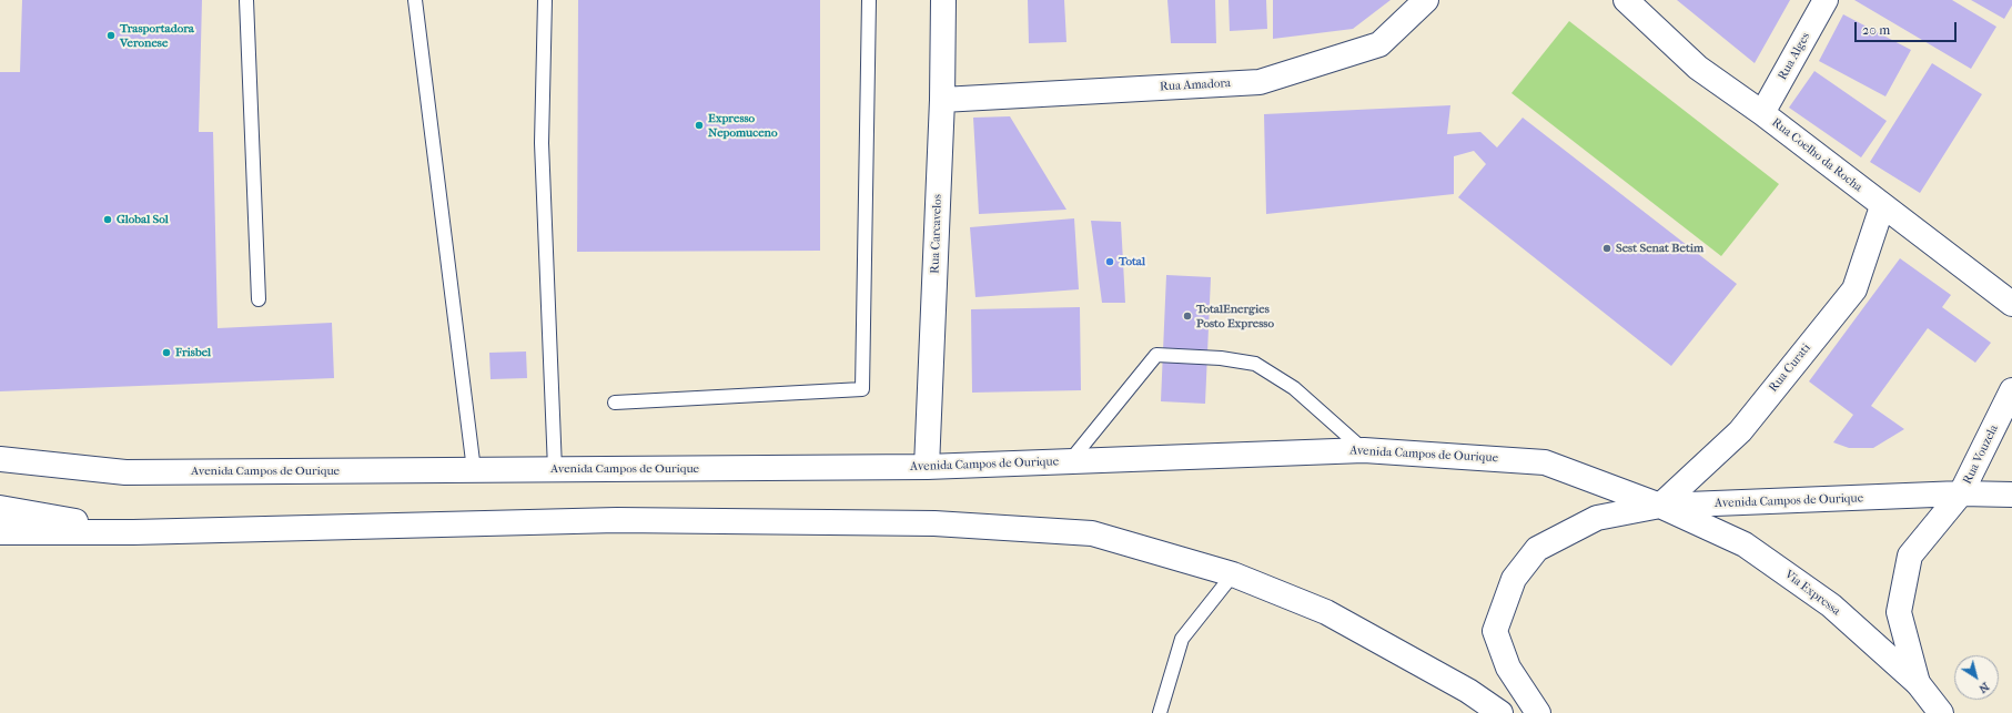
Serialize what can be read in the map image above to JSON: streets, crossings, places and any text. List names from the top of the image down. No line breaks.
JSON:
{"streets":{"main road":["Rua Alges","Rua Amadora","Rua Coelho da Rocha","Rua Carcavelos","Rua Curati","Avenida Campos de Ourique","Rua Vouzela","Via Expressa"]},"crossings":[["Rua Alges","Rua Coelho da Rocha"],["Rua Amadora","Rua Carcavelos"],["Rua Coelho da Rocha","Rua Curati"],["Rua Carcavelos","Avenida Campos de Ourique"],["Rua Curati","Avenida Campos de Ourique"],["Rua Curati","Via Expressa"],["Avenida Campos de Ourique","Rua Vouzela"],["Avenida Campos de Ourique","Via Expressa"]],"places":["Trasportadora Veronese","Expresso Nepomuceno","Global Sol","Sest Senat Betim","Total","TotalEnergies Posto Expresso","Frisbel"],"scale_bar":"20 m","north":"bottom right"}
